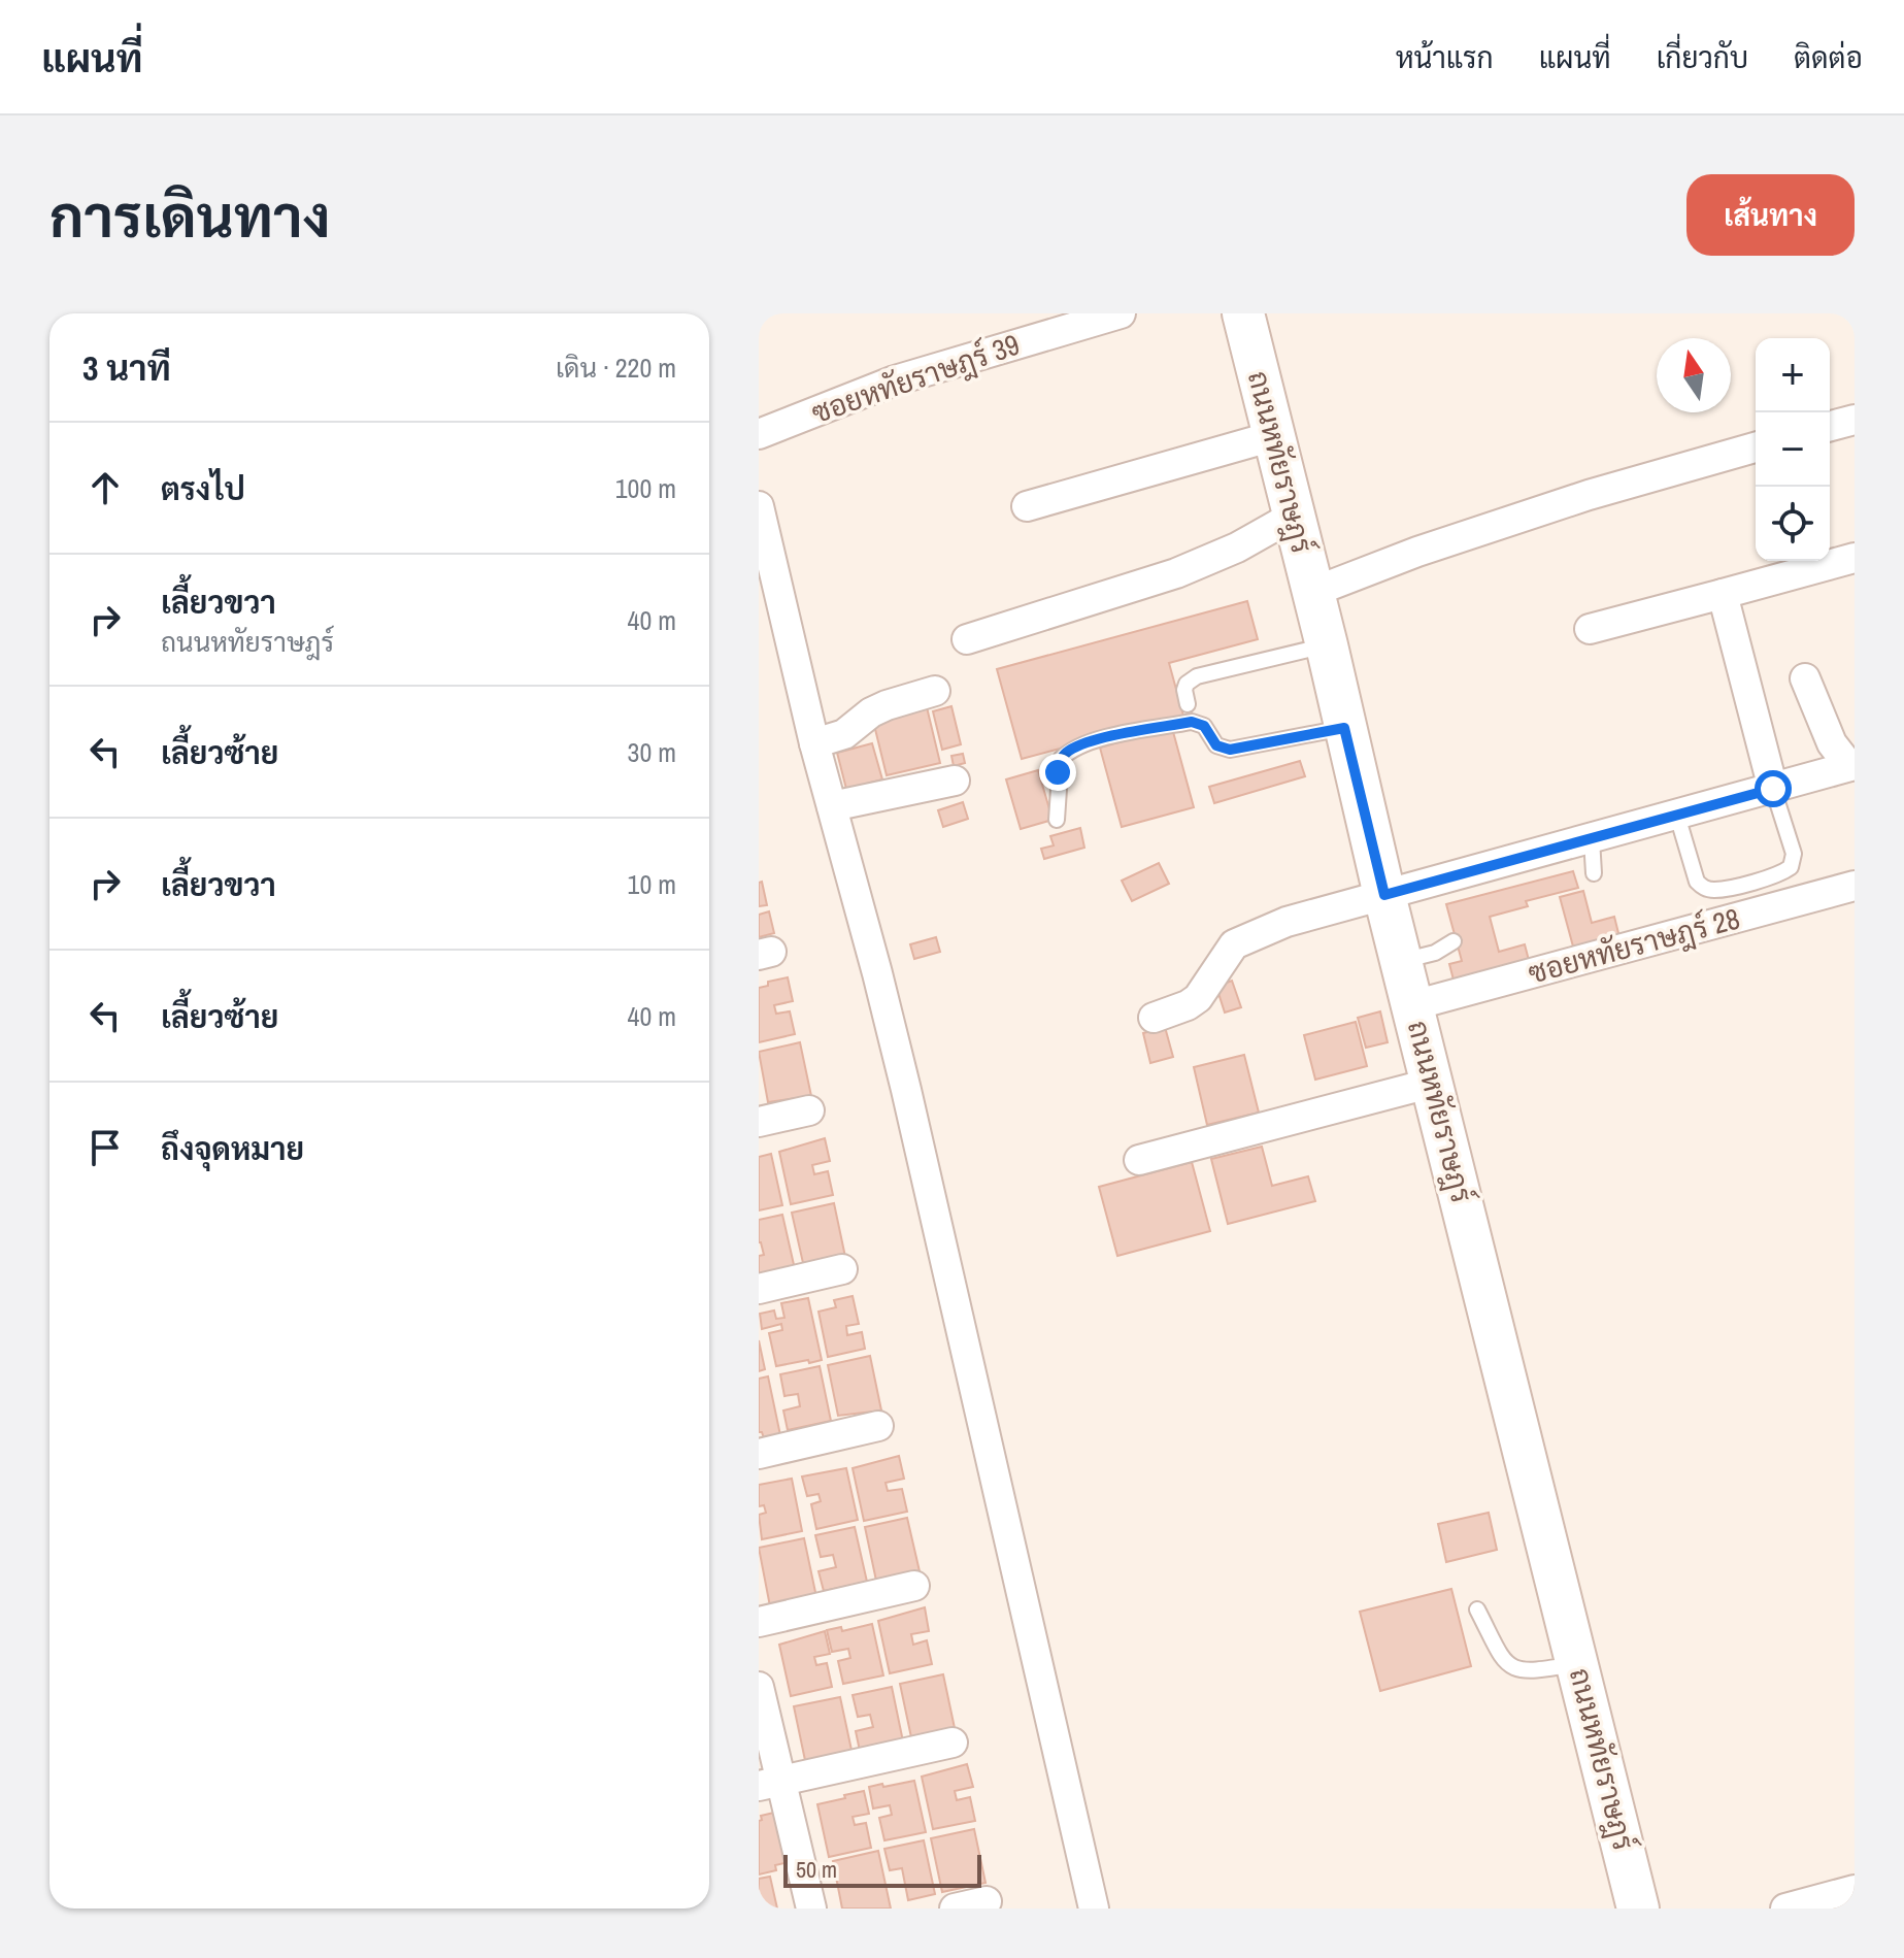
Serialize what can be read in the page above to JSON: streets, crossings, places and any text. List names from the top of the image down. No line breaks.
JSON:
{"streets":{"main road":["ถนนหทัยราษฎร์"],"street":["ซอยหทัยราษฎร์ 39","ซอยหทัยราษฎร์ 28"]},"crossings":[["ถนนหทัยราษฎร์","ซอยหทัยราษฎร์ 28"]],"scale_bar":"50 m","north":"top","page":{"header":"แผนที่","nav":["หน้าแรก","แผนที่","เกี่ยวกับ","ติดต่อ"],"buttons":"เส้นทาง","title":"การเดินทาง","heading":["3 นาที","เดิน · 220 m"],"map_buttons":["+","−"],"list":[["ตรงไป","100 m"],["เลี้ยวขวา","ถนนหทัยราษฎร์","40 m"],["เลี้ยวซ้าย","30 m"],["เลี้ยวขวา","10 m"],["เลี้ยวซ้าย","40 m"],"ถึงจุดหมาย"],"scale":"50 m"}}
